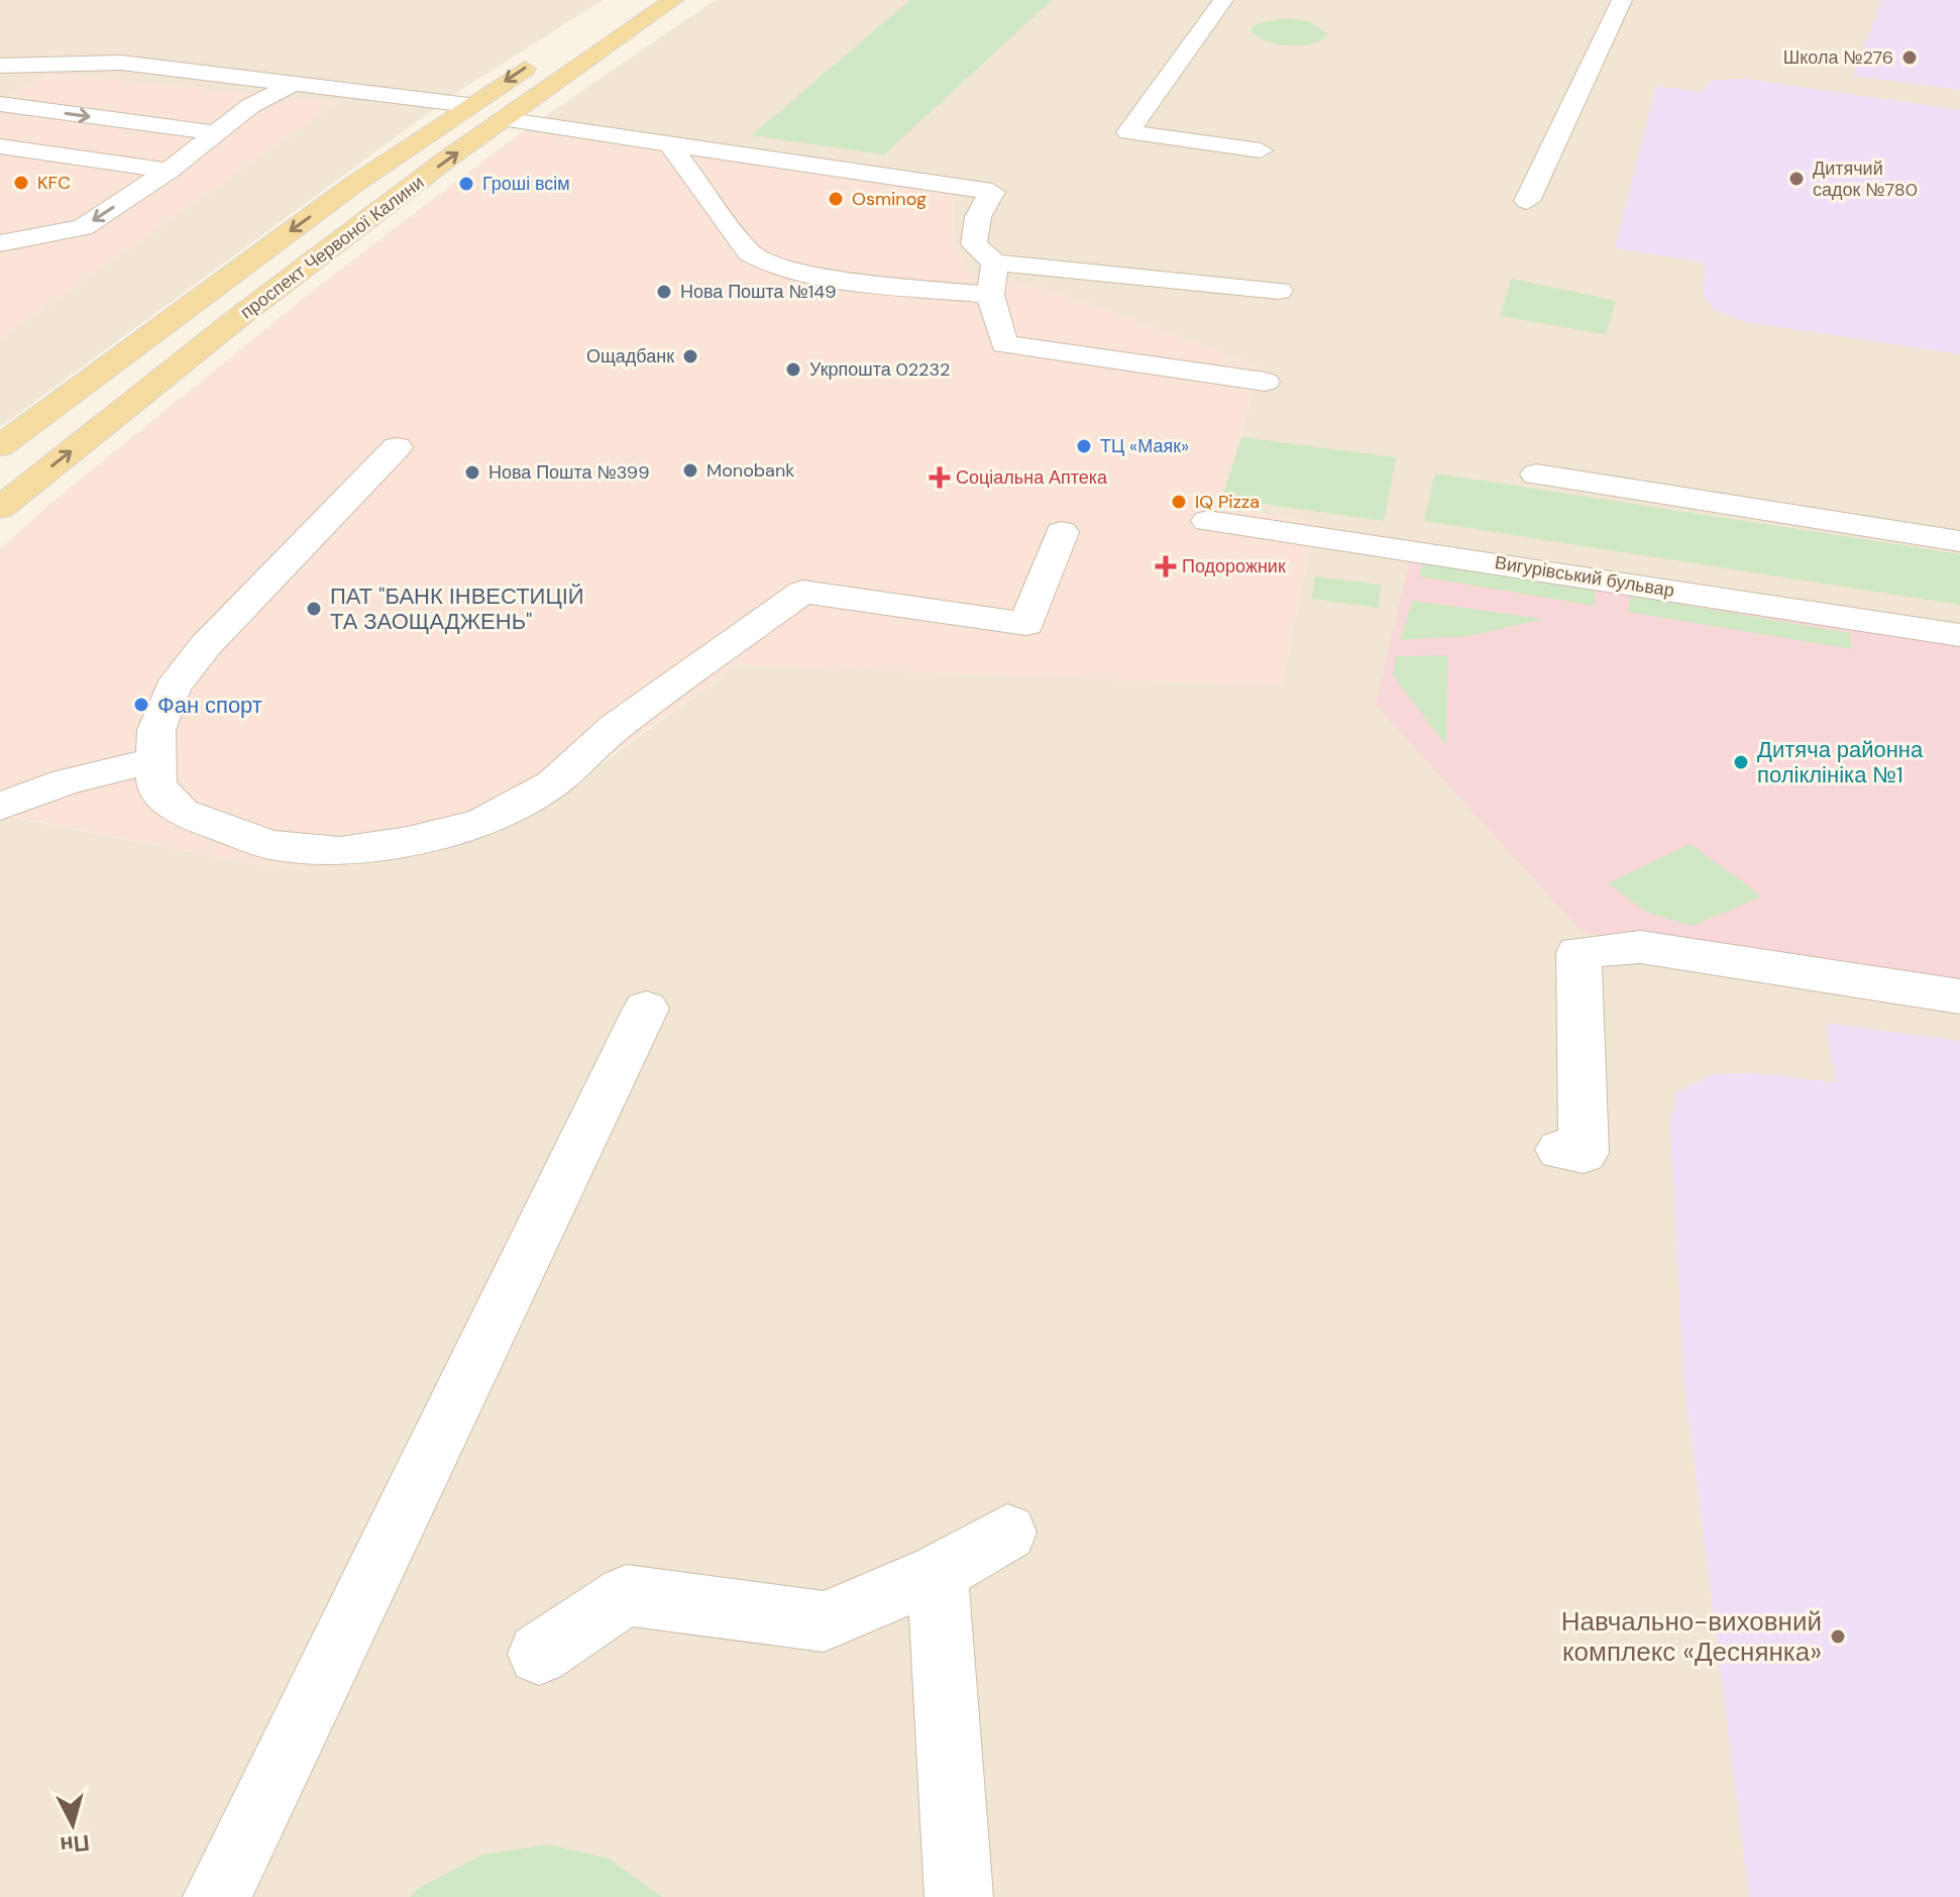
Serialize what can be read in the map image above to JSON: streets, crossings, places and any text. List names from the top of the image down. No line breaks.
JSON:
{"streets":{"main road":["проспект Червоної Калини"],"street":["Вигурівський бульвар"]},"places":{"other":["Школа №276","Дитячий садок №780","KFC","Гроші всім","Osminog","Нова Пошта №149","Ощадбанк","Укрпошта 02232","ТЦ «Маяк»","Monobank","Нова Пошта №399","IQ Pizza","ПАТ \"БАНК ІНВЕСТИЦІЙ ТА ЗАОЩАДЖЕНЬ\"","Фан спорт","Дитяча районна поліклініка №1","Навчально-виховний комплекс «Деснянка»"],"health":["Соціальна Аптека","Подорожник"]},"north":"bottom"}
